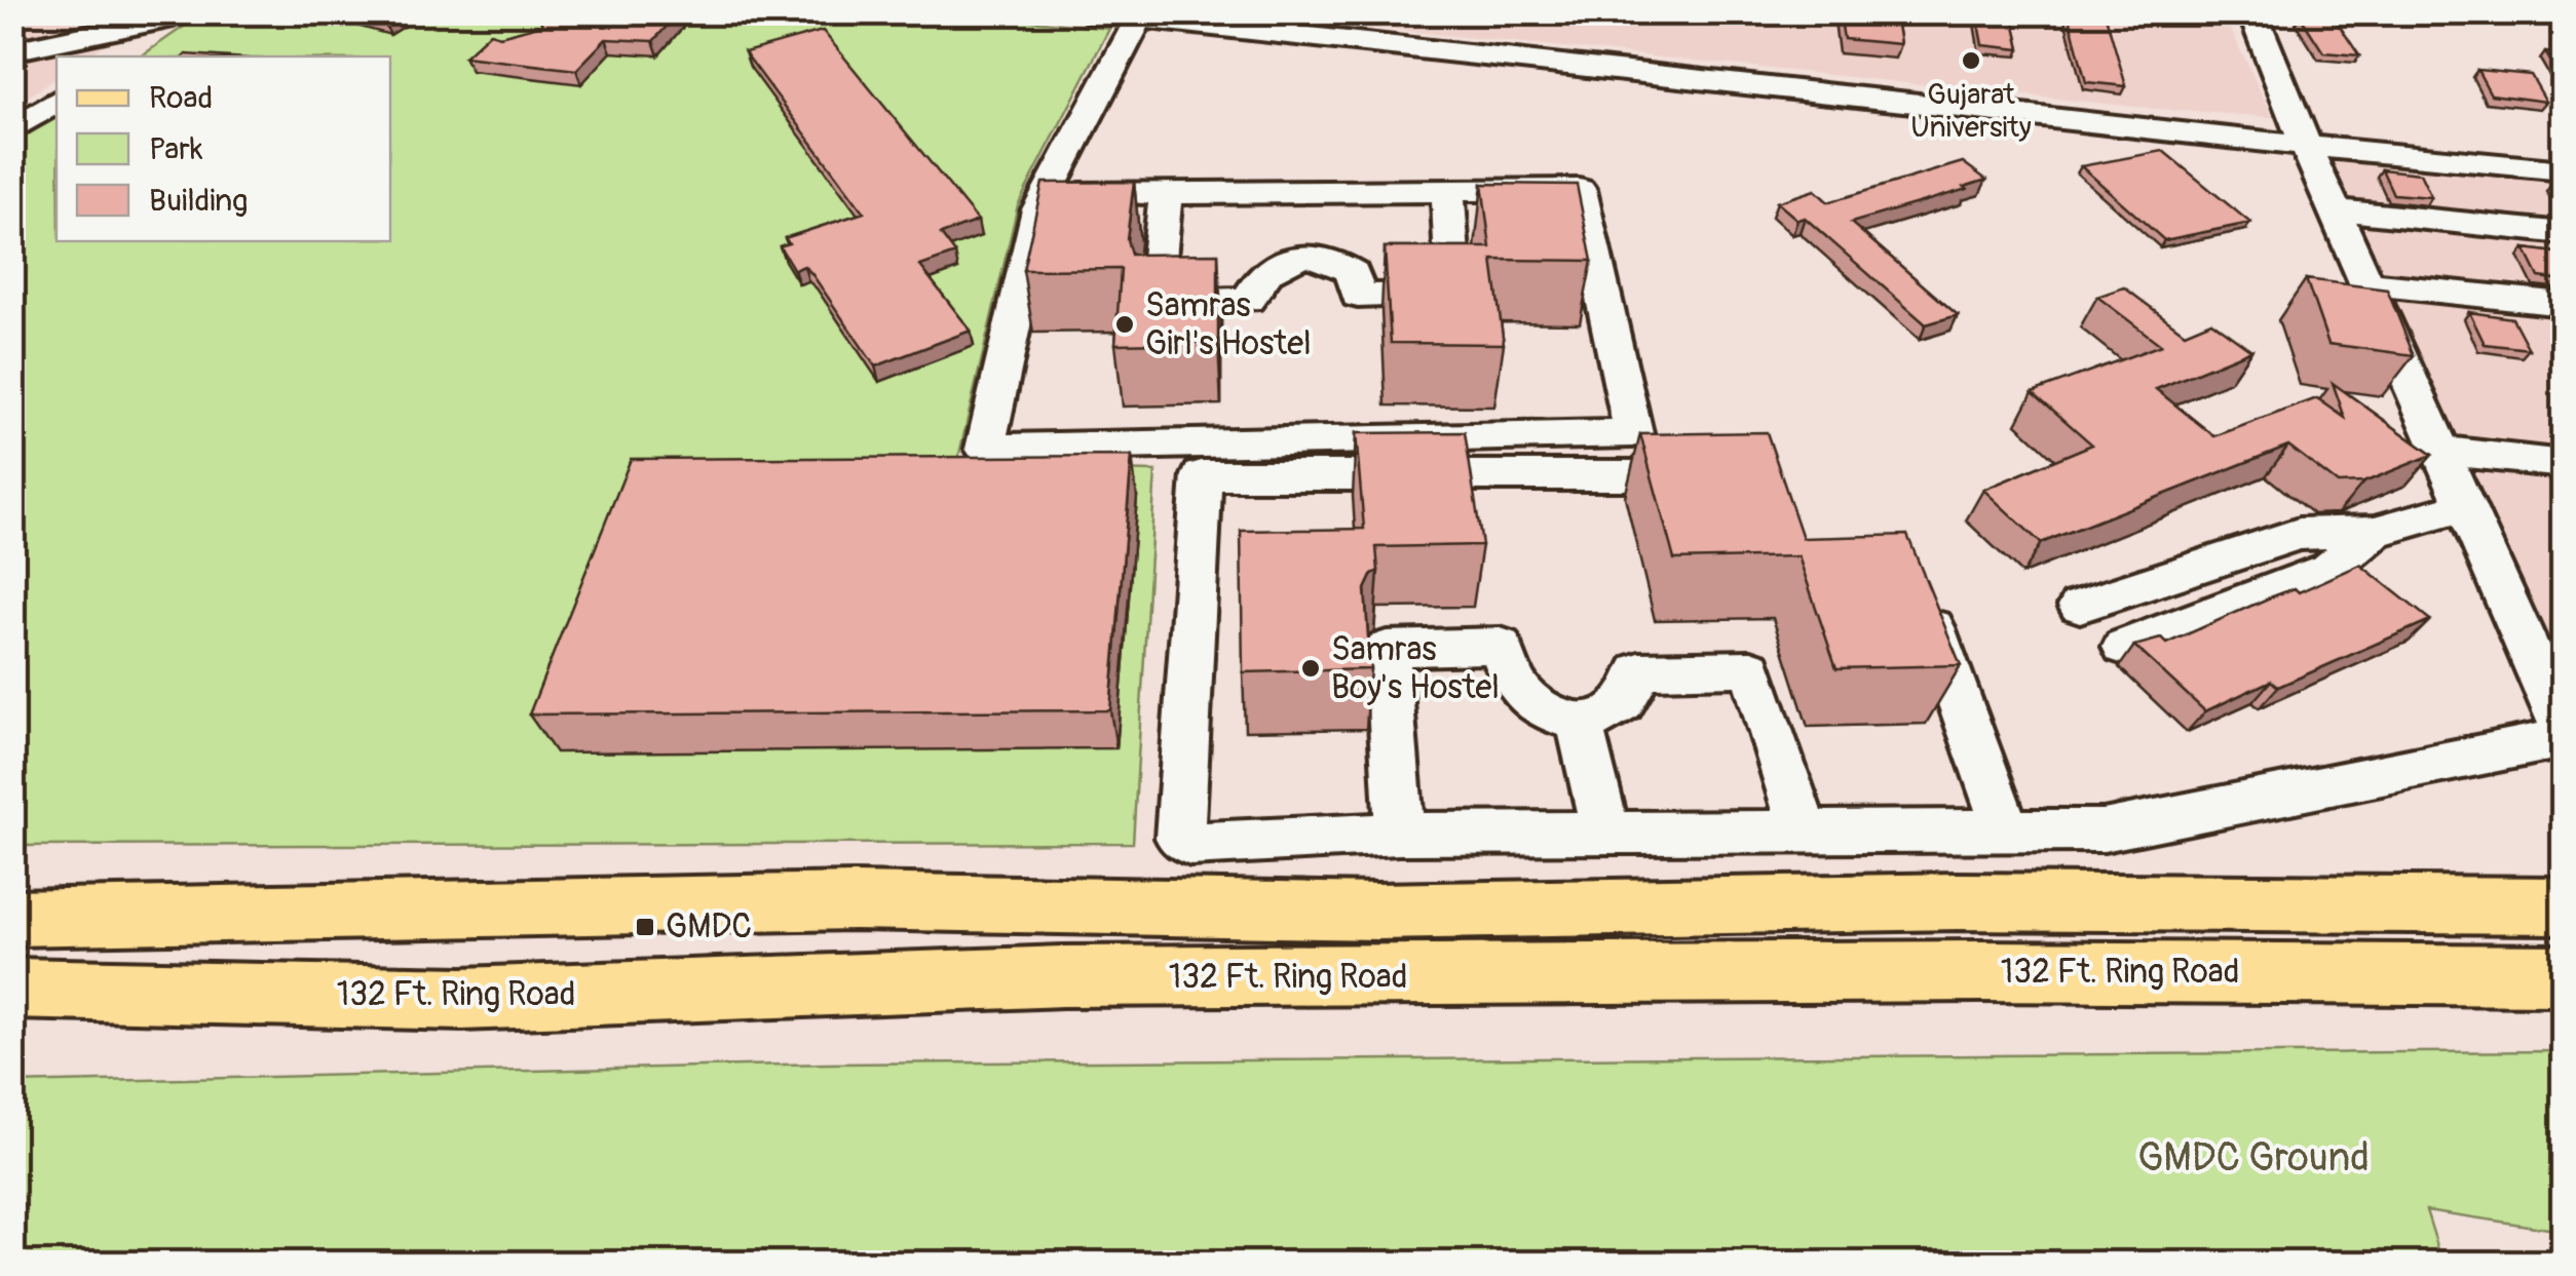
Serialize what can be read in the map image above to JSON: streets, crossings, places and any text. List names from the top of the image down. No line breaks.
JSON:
{"streets":{"main road":["132 Ft. Ring Road"]},"parks":["GMDC Ground"],"places":{"other":["Gujarat University","Samras Girl's Hostel","Samras Boy's Hostel"],"transit":["GMDC"]},"legend":["Road","Park","Building"]}
